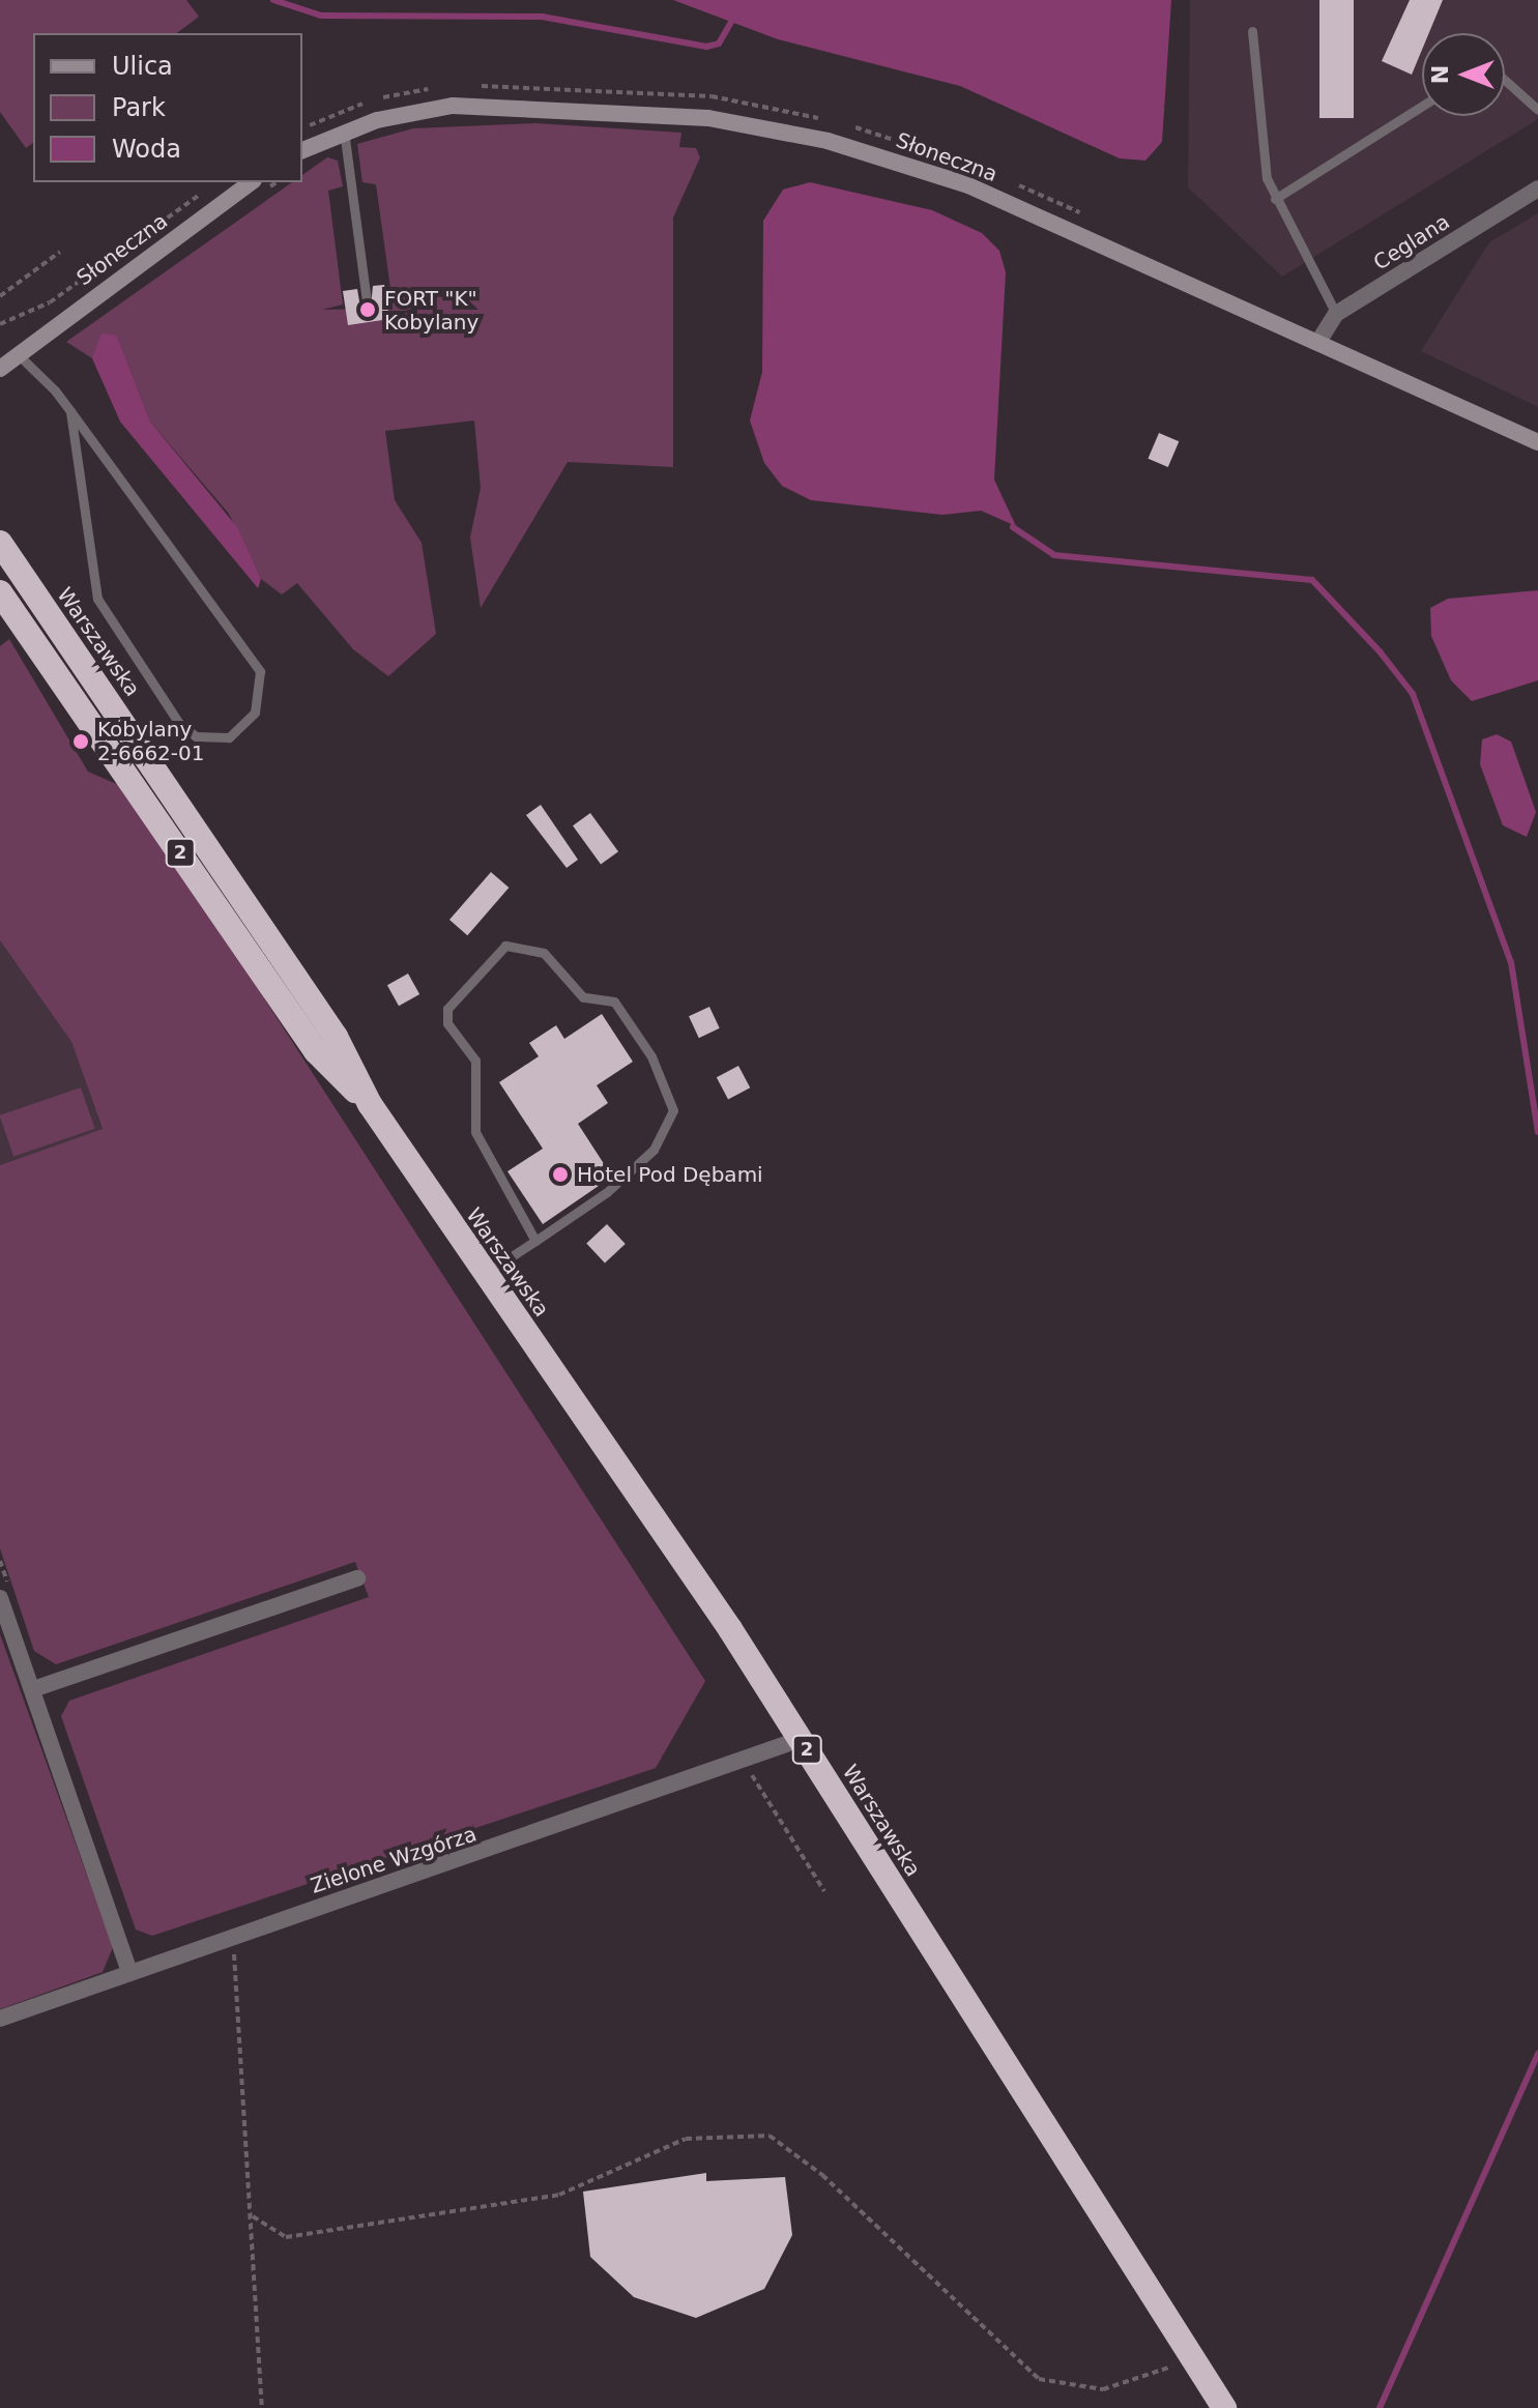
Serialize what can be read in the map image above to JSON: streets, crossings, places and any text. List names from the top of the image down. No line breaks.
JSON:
{"streets":{"highway":["Warszawska","2"],"street":["Słoneczna","Ceglana","Zielone Wzgórza"]},"crossings":[["Słoneczna","Ceglana"],["Warszawska","Zielone Wzgórza"]],"places":["FORT \"K\" Kobylany","Kobylany 2-6662-01","Hotel Pod Dębami"],"legend":["Ulica","Park","Woda"],"north":"left"}
